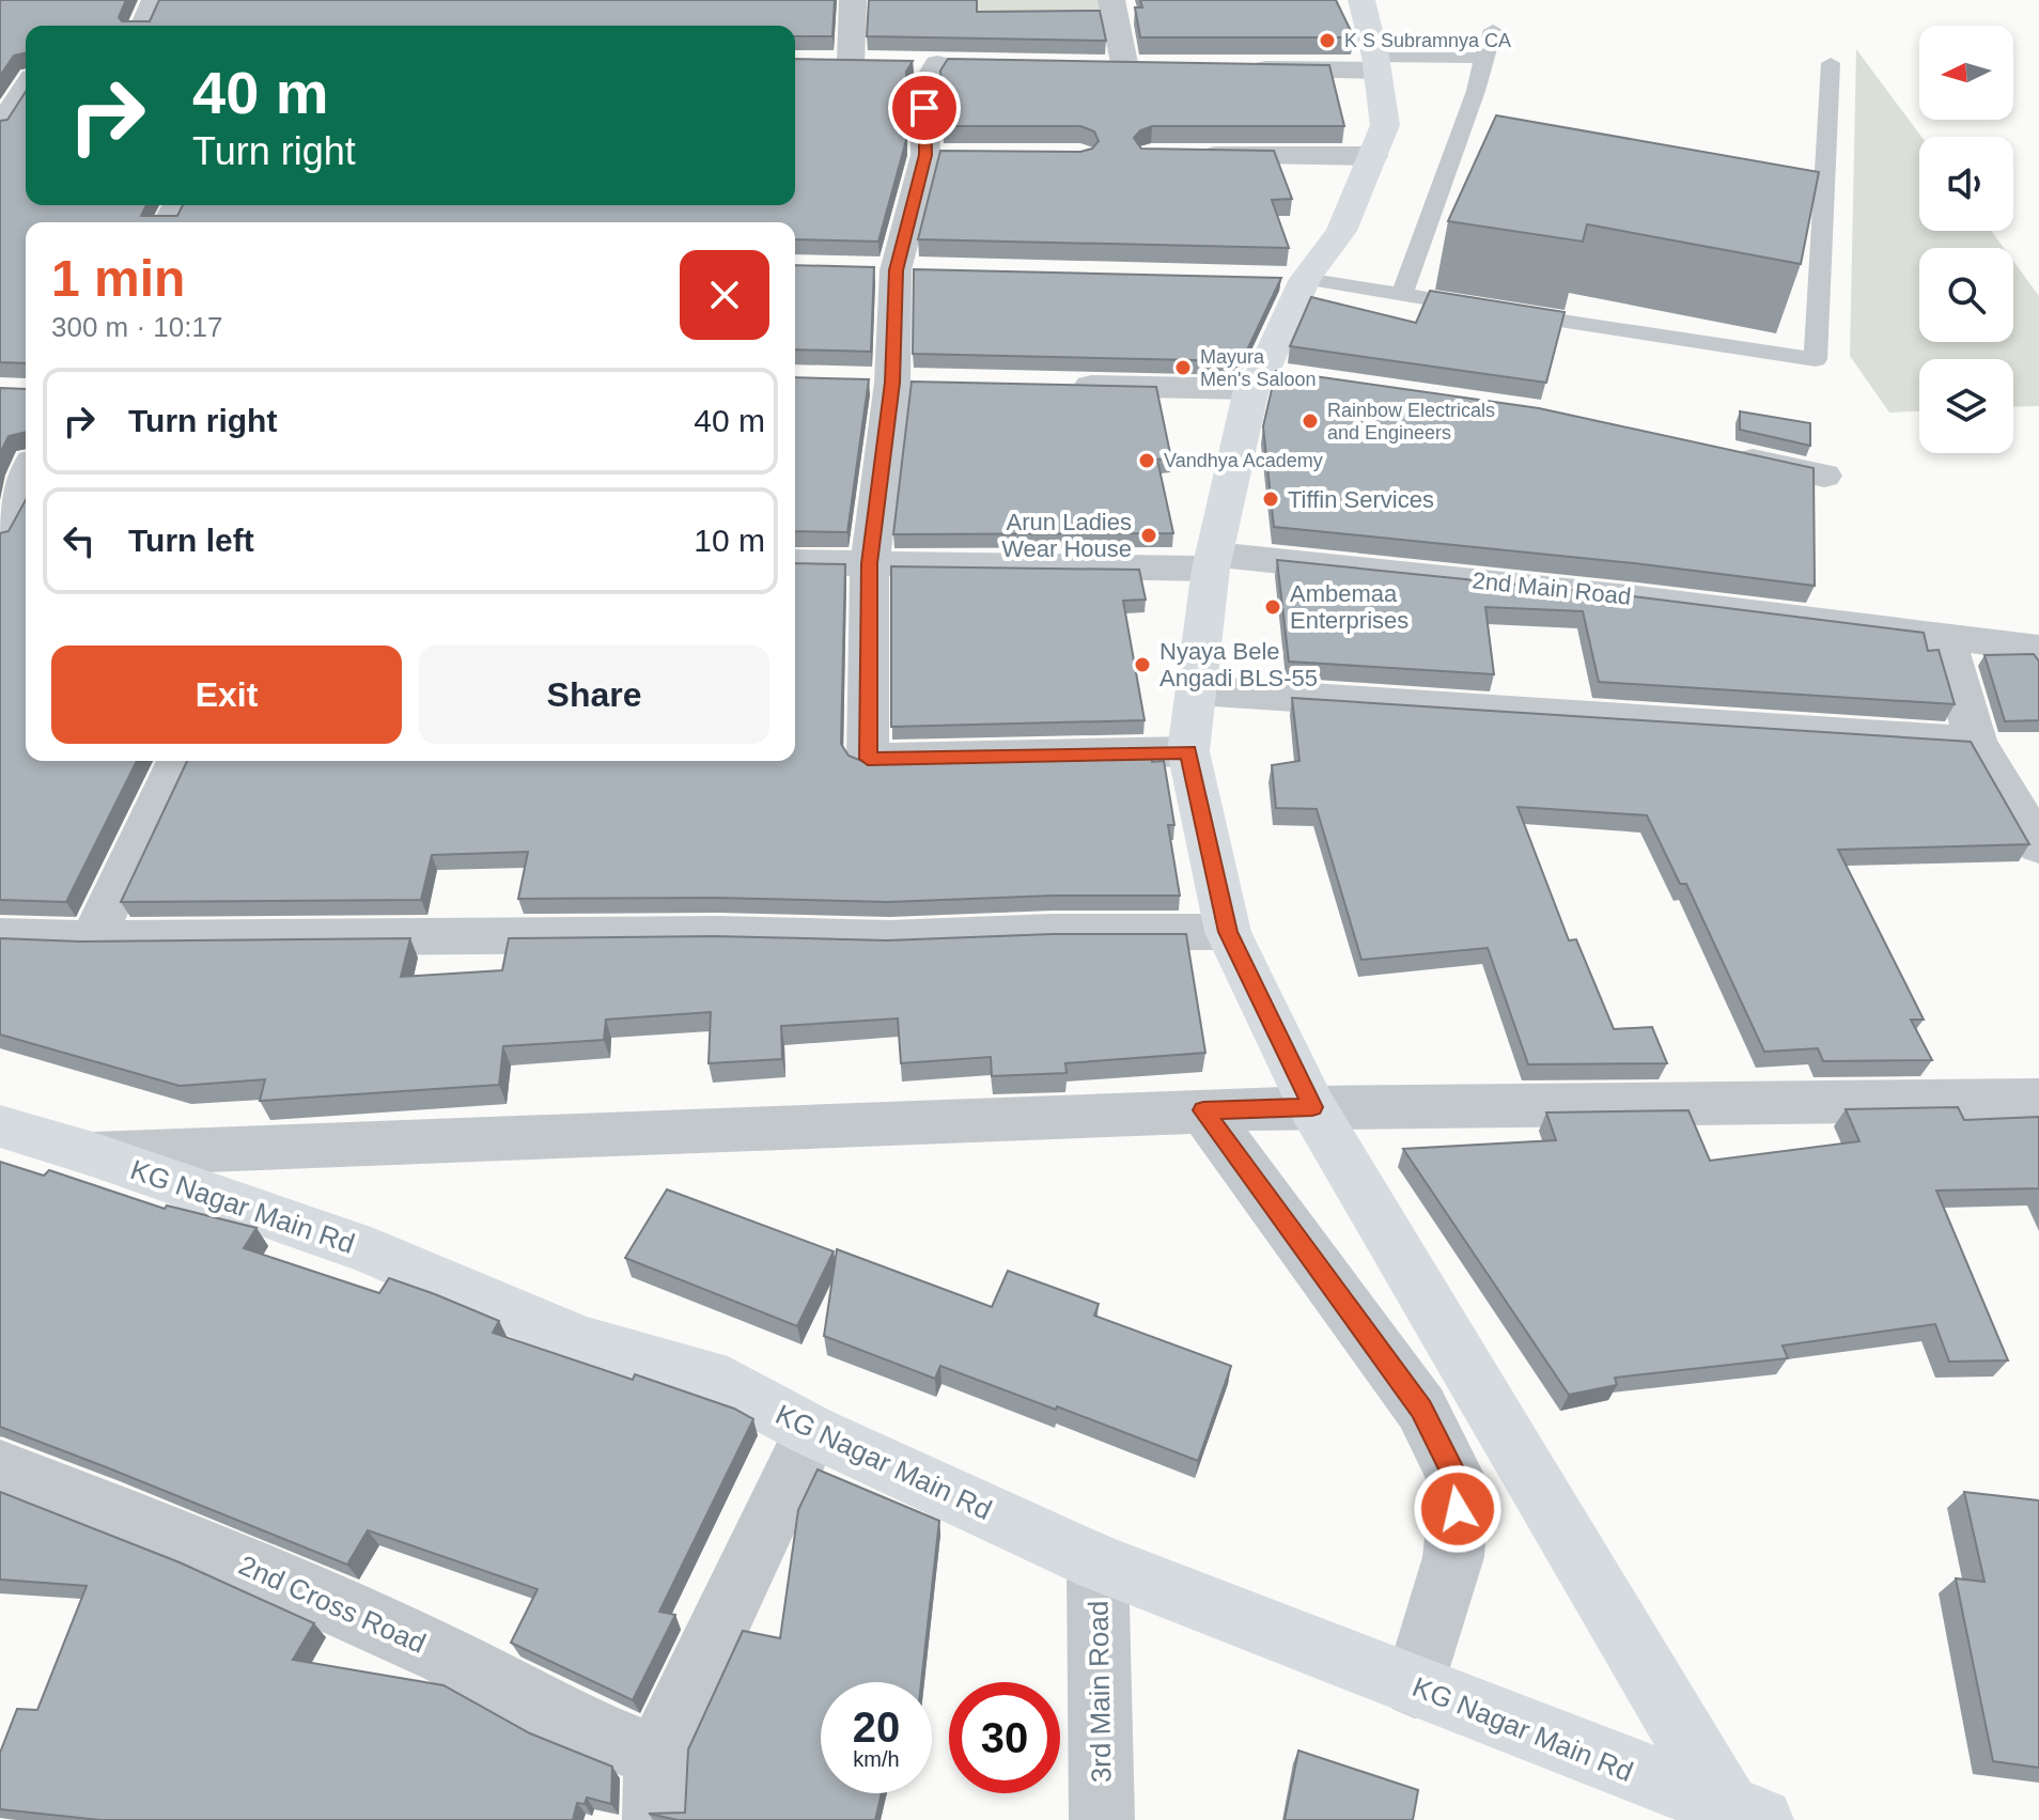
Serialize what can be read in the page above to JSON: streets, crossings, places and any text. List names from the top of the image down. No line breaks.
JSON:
{"streets":{"street":["2nd Main Road","KG Nagar Main Rd","2nd Cross Road","3rd Main Road"]},"crossings":[["KG Nagar Main Rd","3rd Main Road"]],"places":["K S Subramnya CA","Mayura Men's Saloon","Rainbow Electricals and Engineers","Vandhya Academy","Tiffin Services","Arun Ladies Wear House","Ambemaa Enterprises","Nyaya Bele Angadi BLS-55"],"north":"left","page":{"turn":["40 m","Turn right"],"heading":["1 min","300 m · 10:17"],"list":[{"name":"Turn right","value":"40 m"},{"name":"Turn left","value":"10 m"}],"buttons":["Exit","Share"],"speed":"20 km/h","limit":"30"}}
